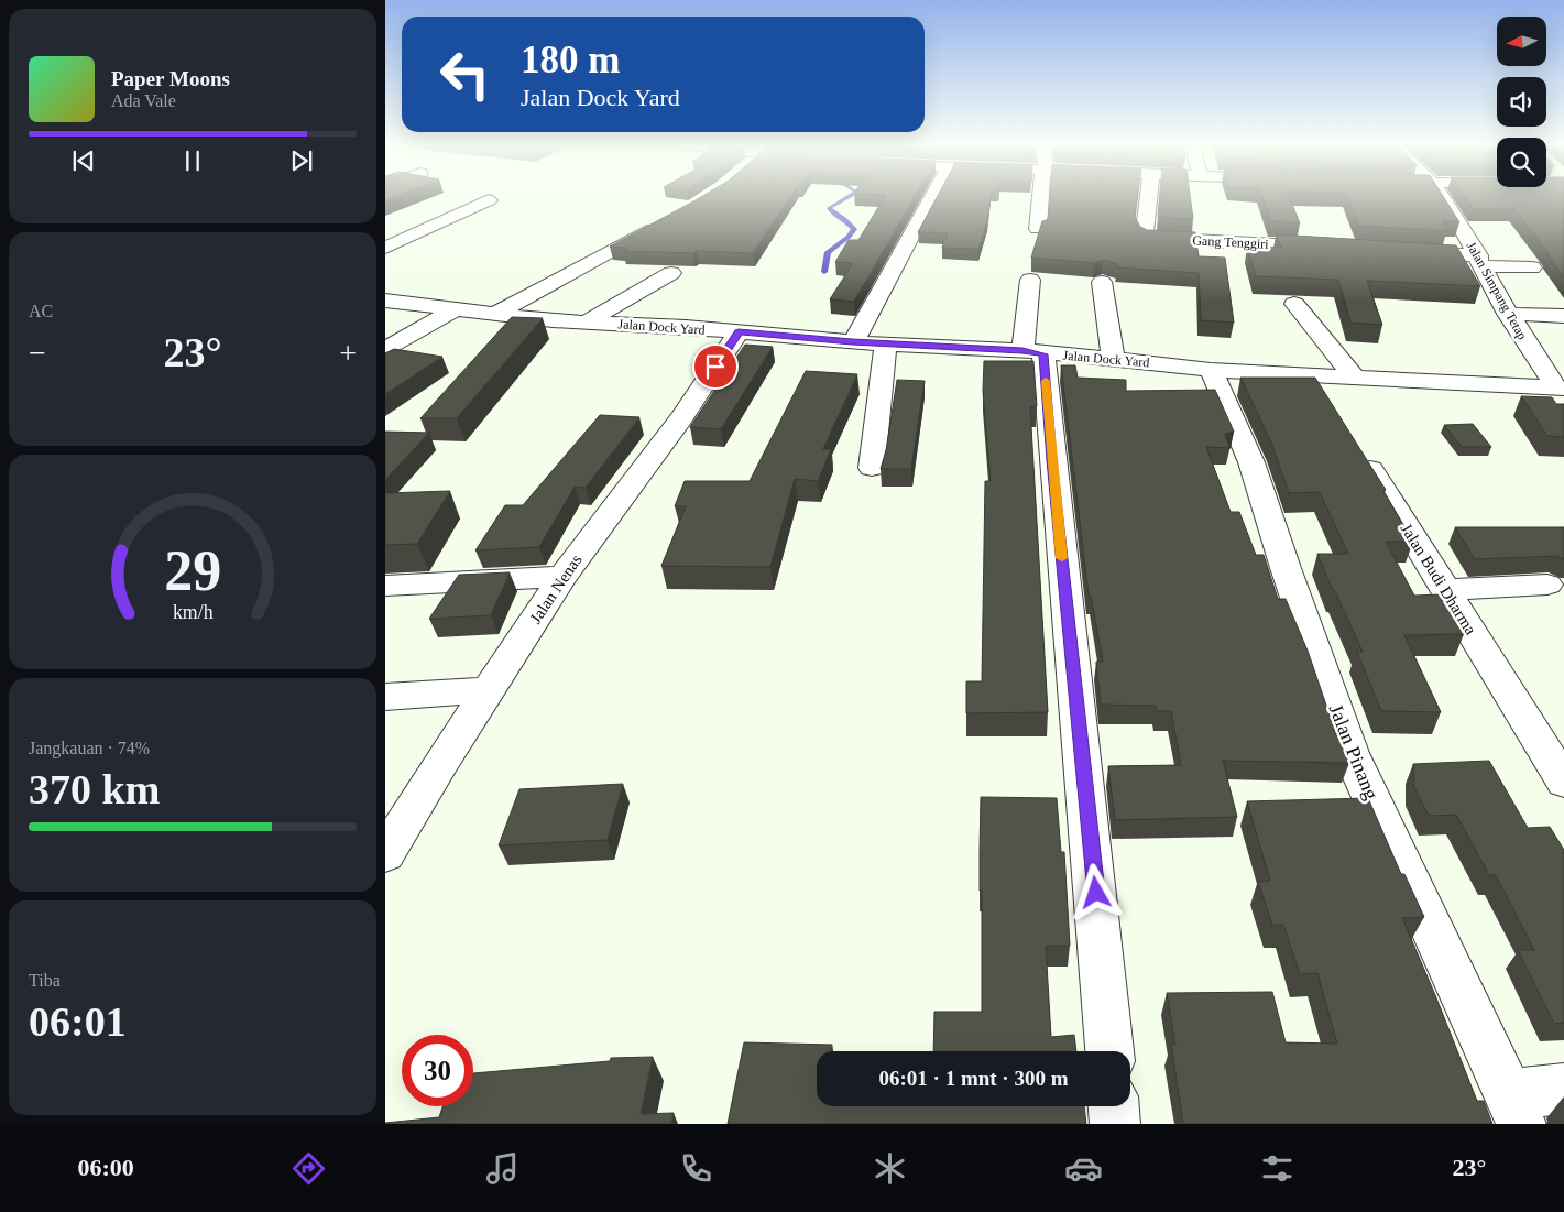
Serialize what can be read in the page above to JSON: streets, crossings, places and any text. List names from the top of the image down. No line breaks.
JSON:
{"streets":{"street":["Gang Tenggiri","Jalan Simpang Tetap","Jalan Dock Yard","Jalan Budi Dharma","Jalan Nenas","Jalan Pinang"]},"crossings":[["Jalan Simpang Tetap","Jalan Dock Yard"],["Jalan Dock Yard","Jalan Nenas"],["Jalan Dock Yard","Jalan Pinang"]],"north":"left","page":{"turn":["180 m","Jalan Dock Yard"],"song":["Paper Moons","Ada Vale"],"tile":["AC",["Jangkauan · 74%","370 km"],["Tiba","06:01"]],"heat":["−","23°","+"],"limit":"30","trip":"06:01 · 1 mnt · 300 m","tabs":["06:00","23°"],"gauge":["29","km/h"]}}
